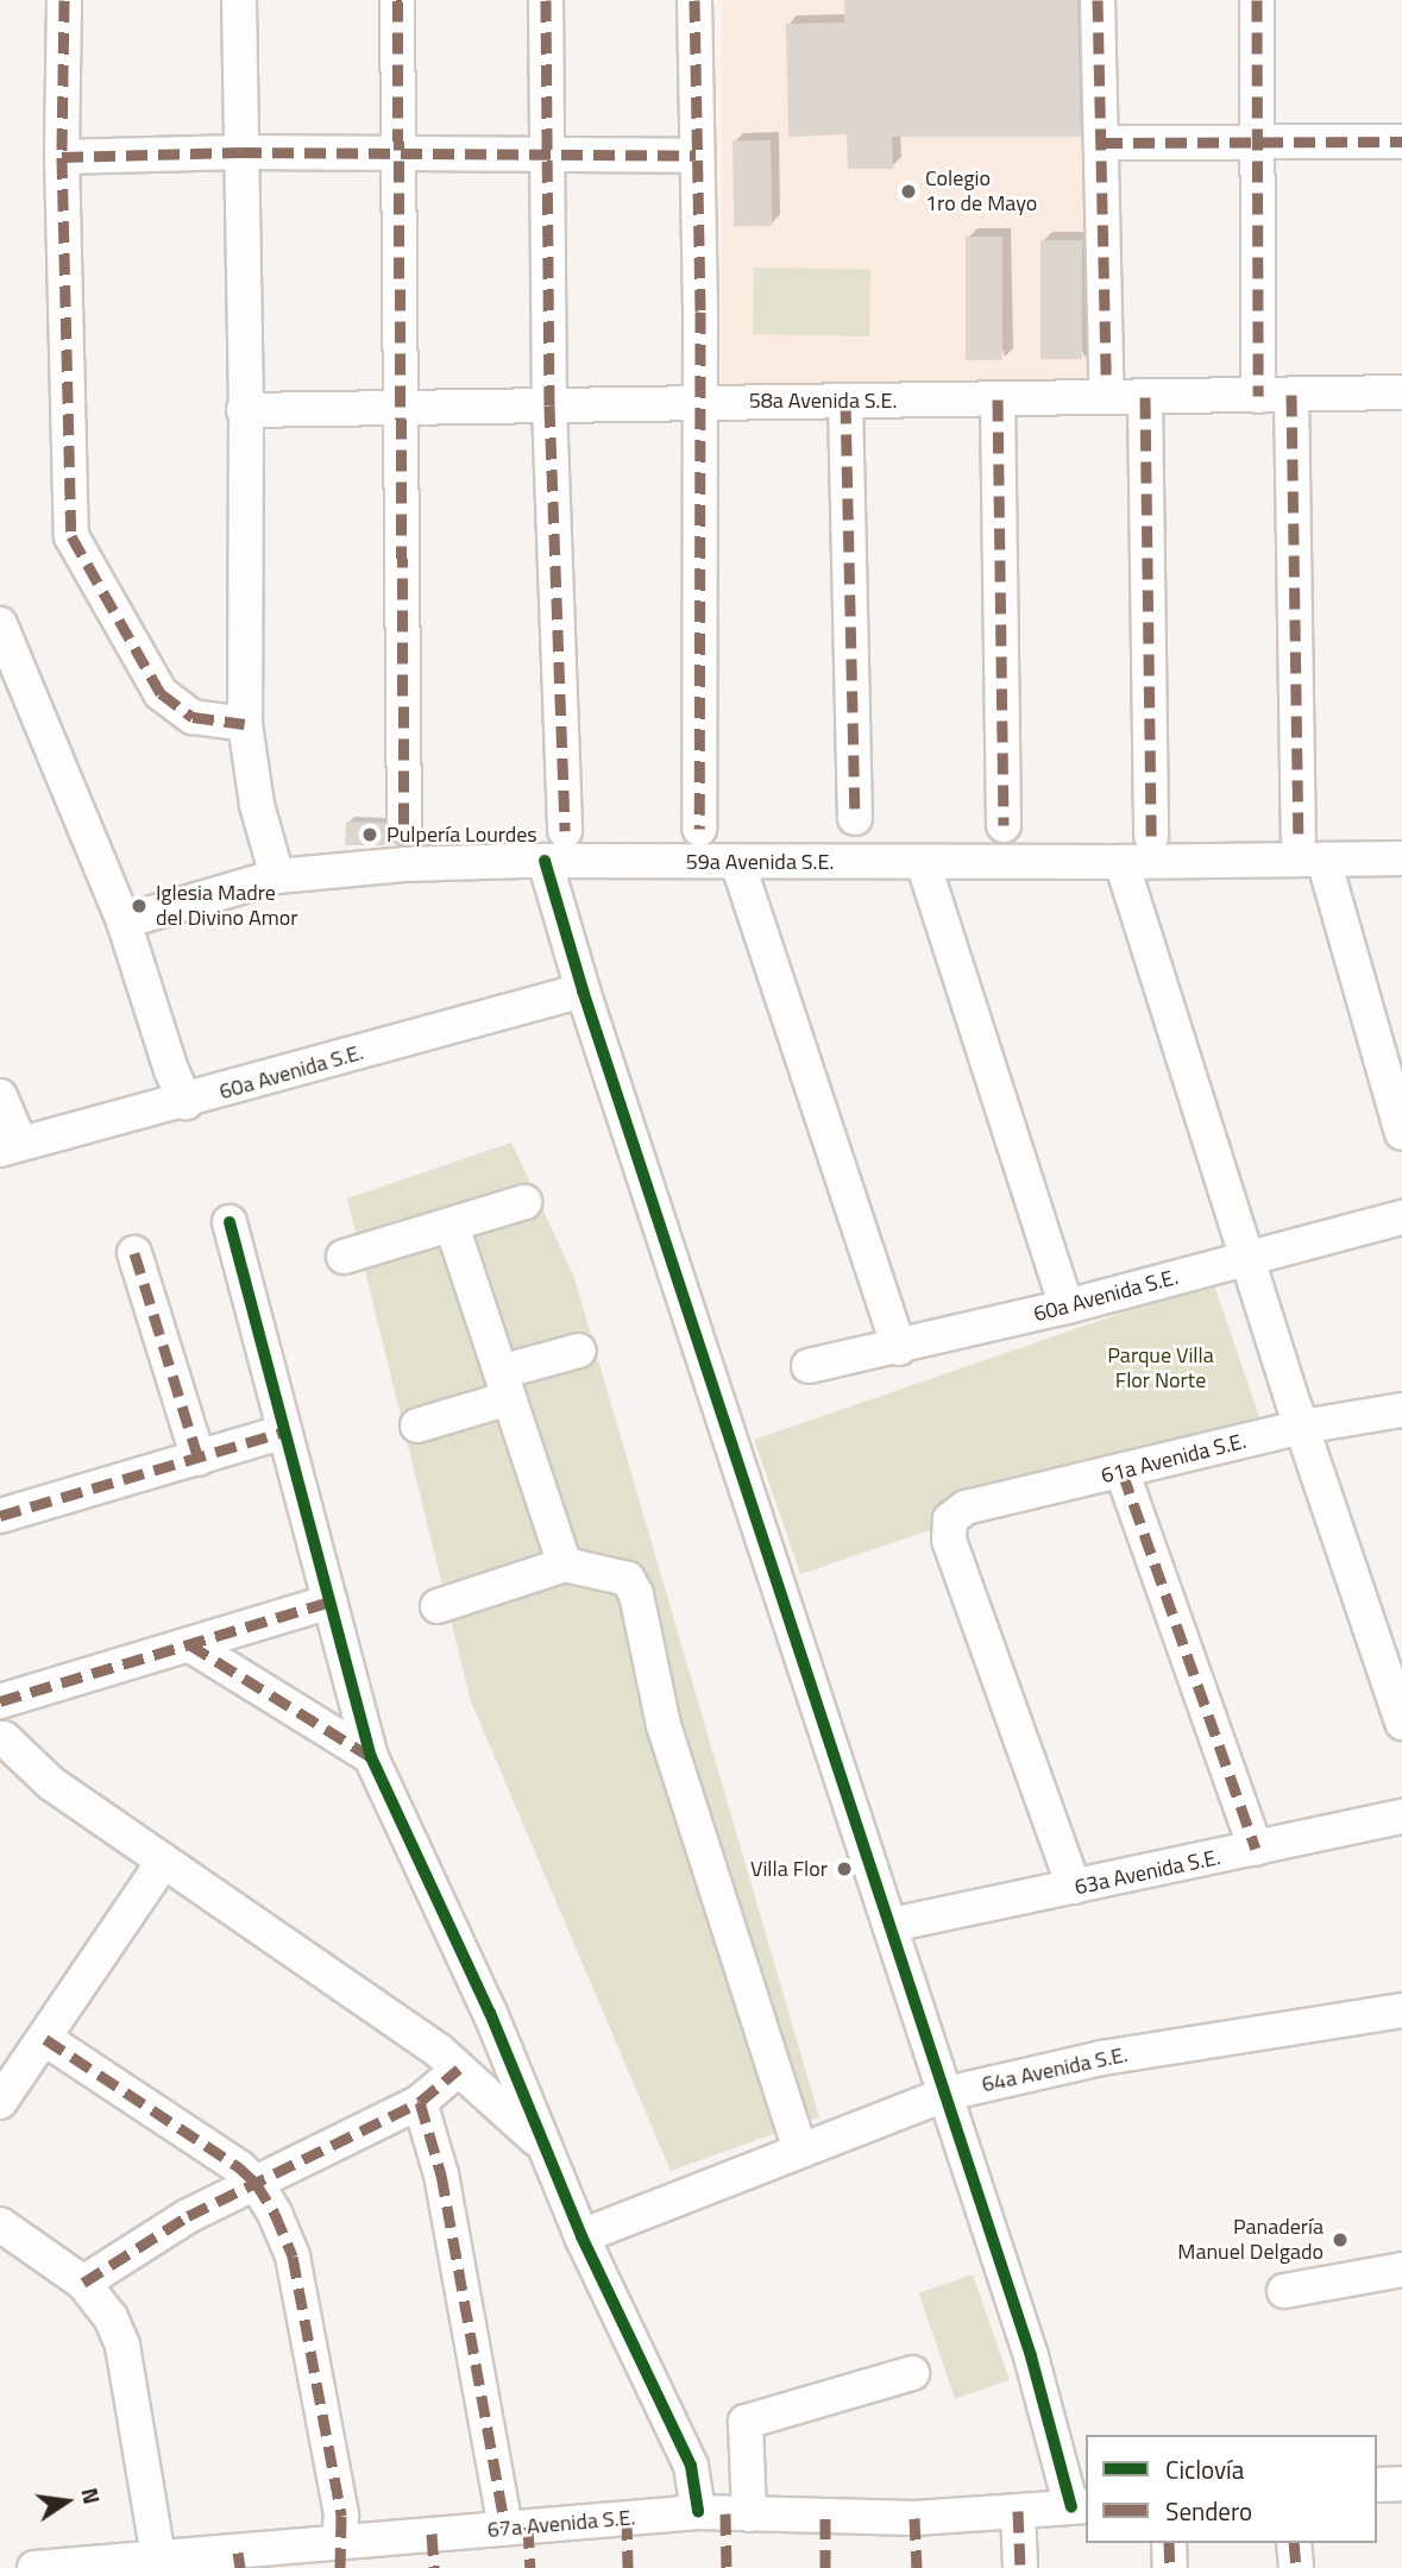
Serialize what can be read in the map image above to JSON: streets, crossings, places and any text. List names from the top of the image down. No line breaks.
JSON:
{"streets":{"street":["58a Avenida S.E.","59a Avenida S.E.","60a Avenida S.E.","61a Avenida S.E.","63a Avenida S.E.","64a Avenida S.E.","67a Avenida S.E."]},"crossings":[["61a Avenida S.E.","63a Avenida S.E."]],"parks":["Parque Villa Flor Norte"],"places":["Colegio 1ro de Mayo","Pulpería Lourdes","Iglesia Madre del Divino Amor","Villa Flor","Panadería Manuel Delgado"],"legend":["Ciclovía","Sendero"],"north":"right"}
